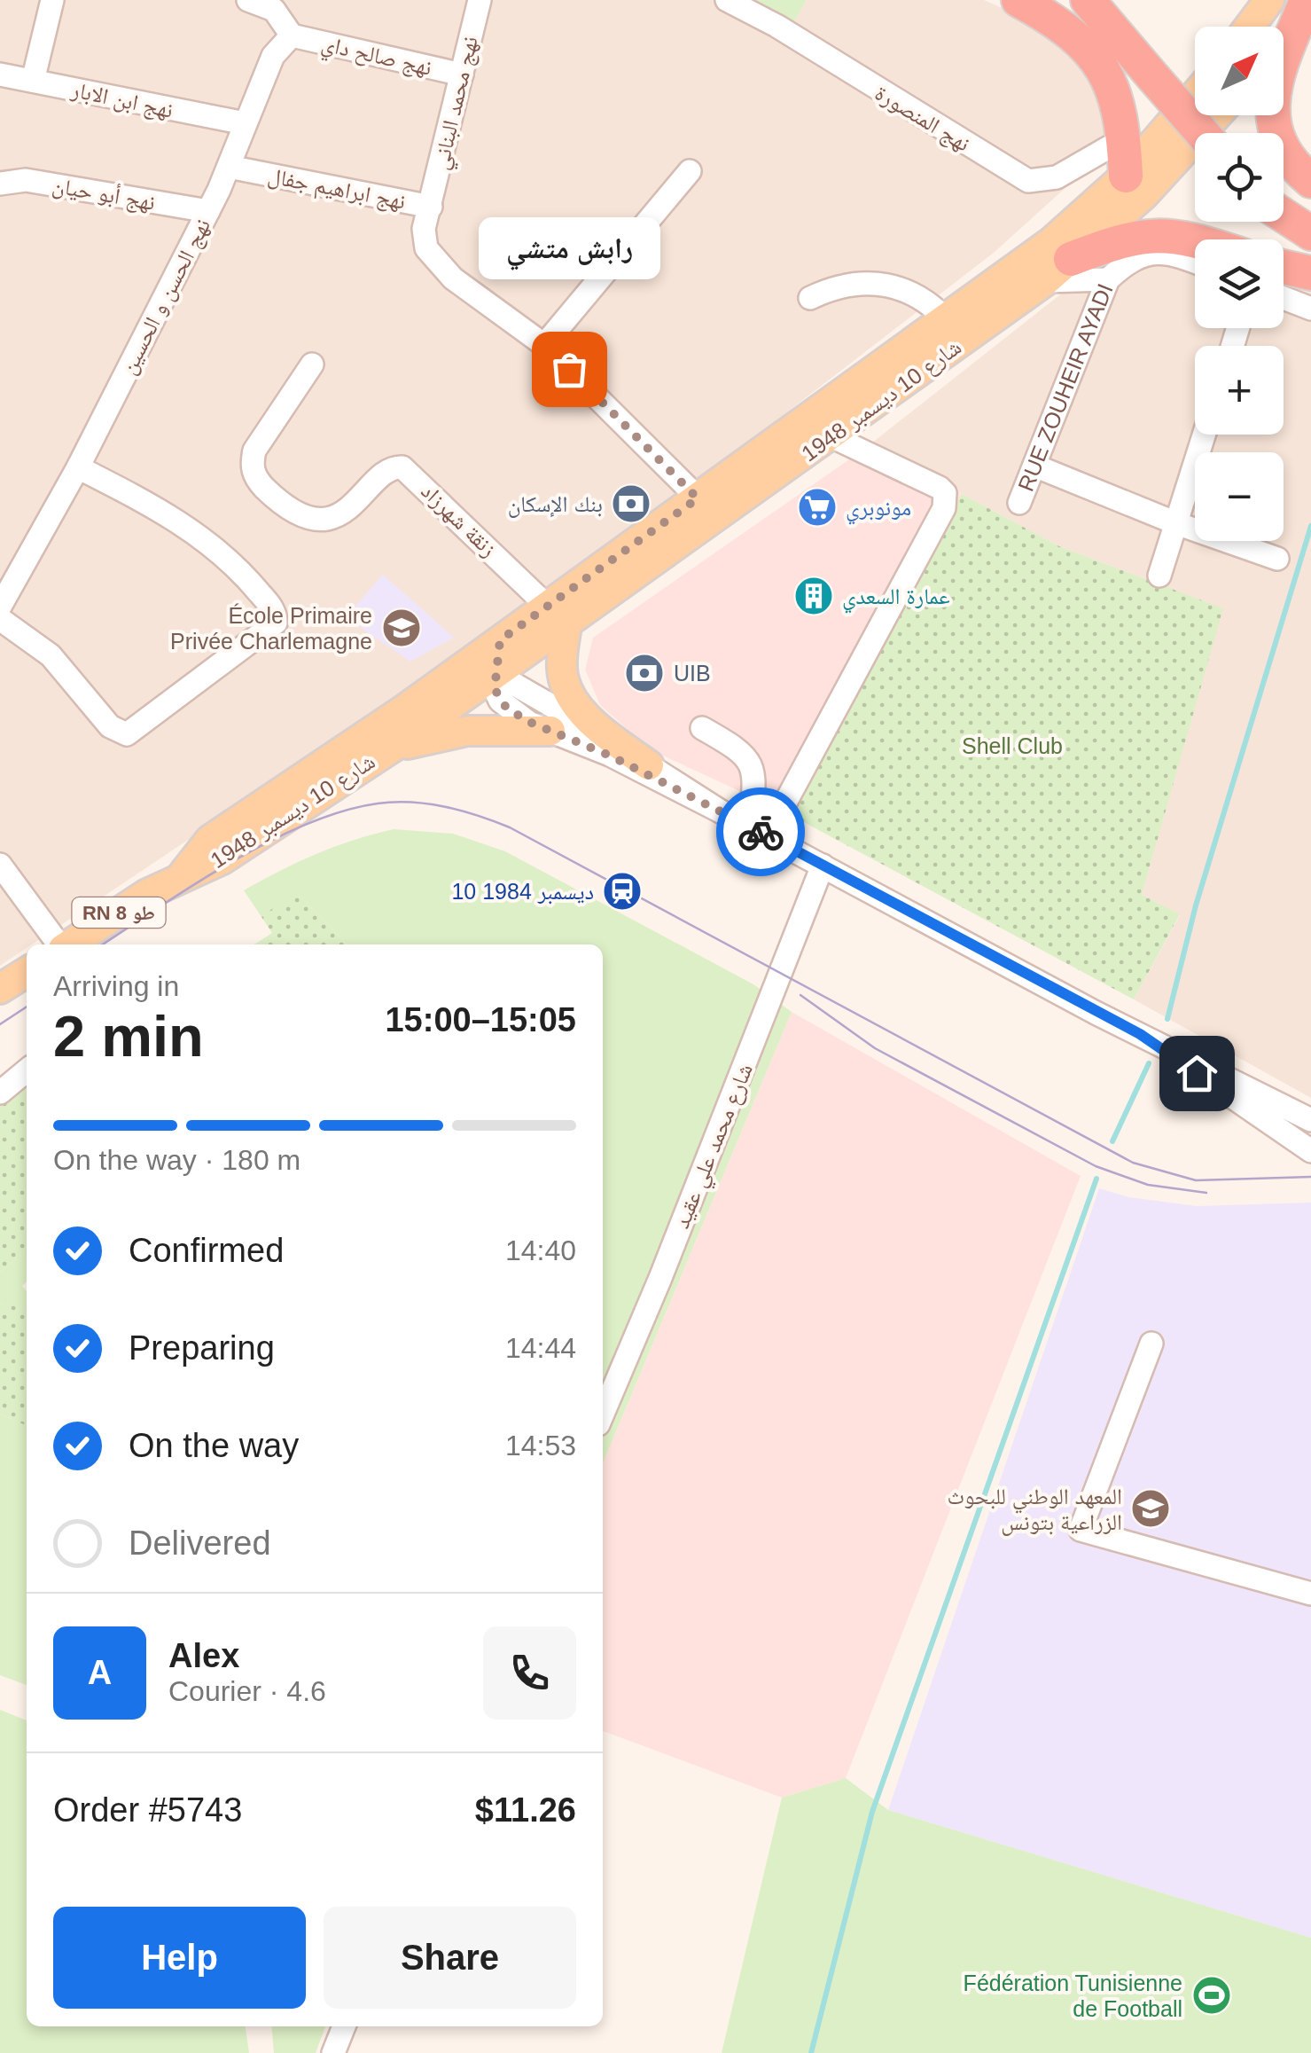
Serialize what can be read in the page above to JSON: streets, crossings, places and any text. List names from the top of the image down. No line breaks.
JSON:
{"streets":{"main road":["شارع 10 ديسمبر 1948","RN 8 طو"],"street":["نهج صالح داي","نهج ابن الابار","نهج محمد البناني","نهج المنصورة","نهج ابراهيم جفال","نهج أبو حيان","نهج الحسن و الحسين","RUE ZOUHEIR AYADI","زنقة شهرزاد","شارع محمد علي عقيد"]},"crossings":[["نهج صالح داي","نهج محمد البناني"],["نهج صالح داي","نهج الحسن و الحسين"],["نهج ابن الابار","نهج الحسن و الحسين"],["نهج محمد البناني","نهج ابراهيم جفال"],["نهج المنصورة","شارع 10 ديسمبر 1948"],["نهج ابراهيم جفال","نهج الحسن و الحسين"],["نهج ابراهيم جفال","شارع 10 ديسمبر 1948"],["نهج أبو حيان","نهج الحسن و الحسين"],["شارع 10 ديسمبر 1948","زنقة شهرزاد"],["شارع 10 ديسمبر 1948","RN 8 طو"]],"parks":["Shell Club"],"places":{"other":["رابش متشي"],"bank":["بنك الإسكان","UIB"],"supermarket":["مونوبري"],"building":["عمارة السعدي"],"school or university":["École Primaire Privée Charlemagne","المعهد الوطني للبحوث الزراعية بتونس"],"station":["10 ديسمبر 1984"],"sports":["Fédération Tunisienne de Football"]},"north":"top right","page":{"map_buttons":["+","−"],"bubble":"رابش متشي","heading":["2 min","Arriving in","15:00–15:05"],"panel":["Alex","Courier · 4.6","Order #5743","$11.26"],"bar":"On the way · 180 m","list":[["Confirmed","14:40"],["Preparing","14:44"],["On the way","14:53"],"Delivered"],"round":"A","buttons":["Help","Share"]}}
